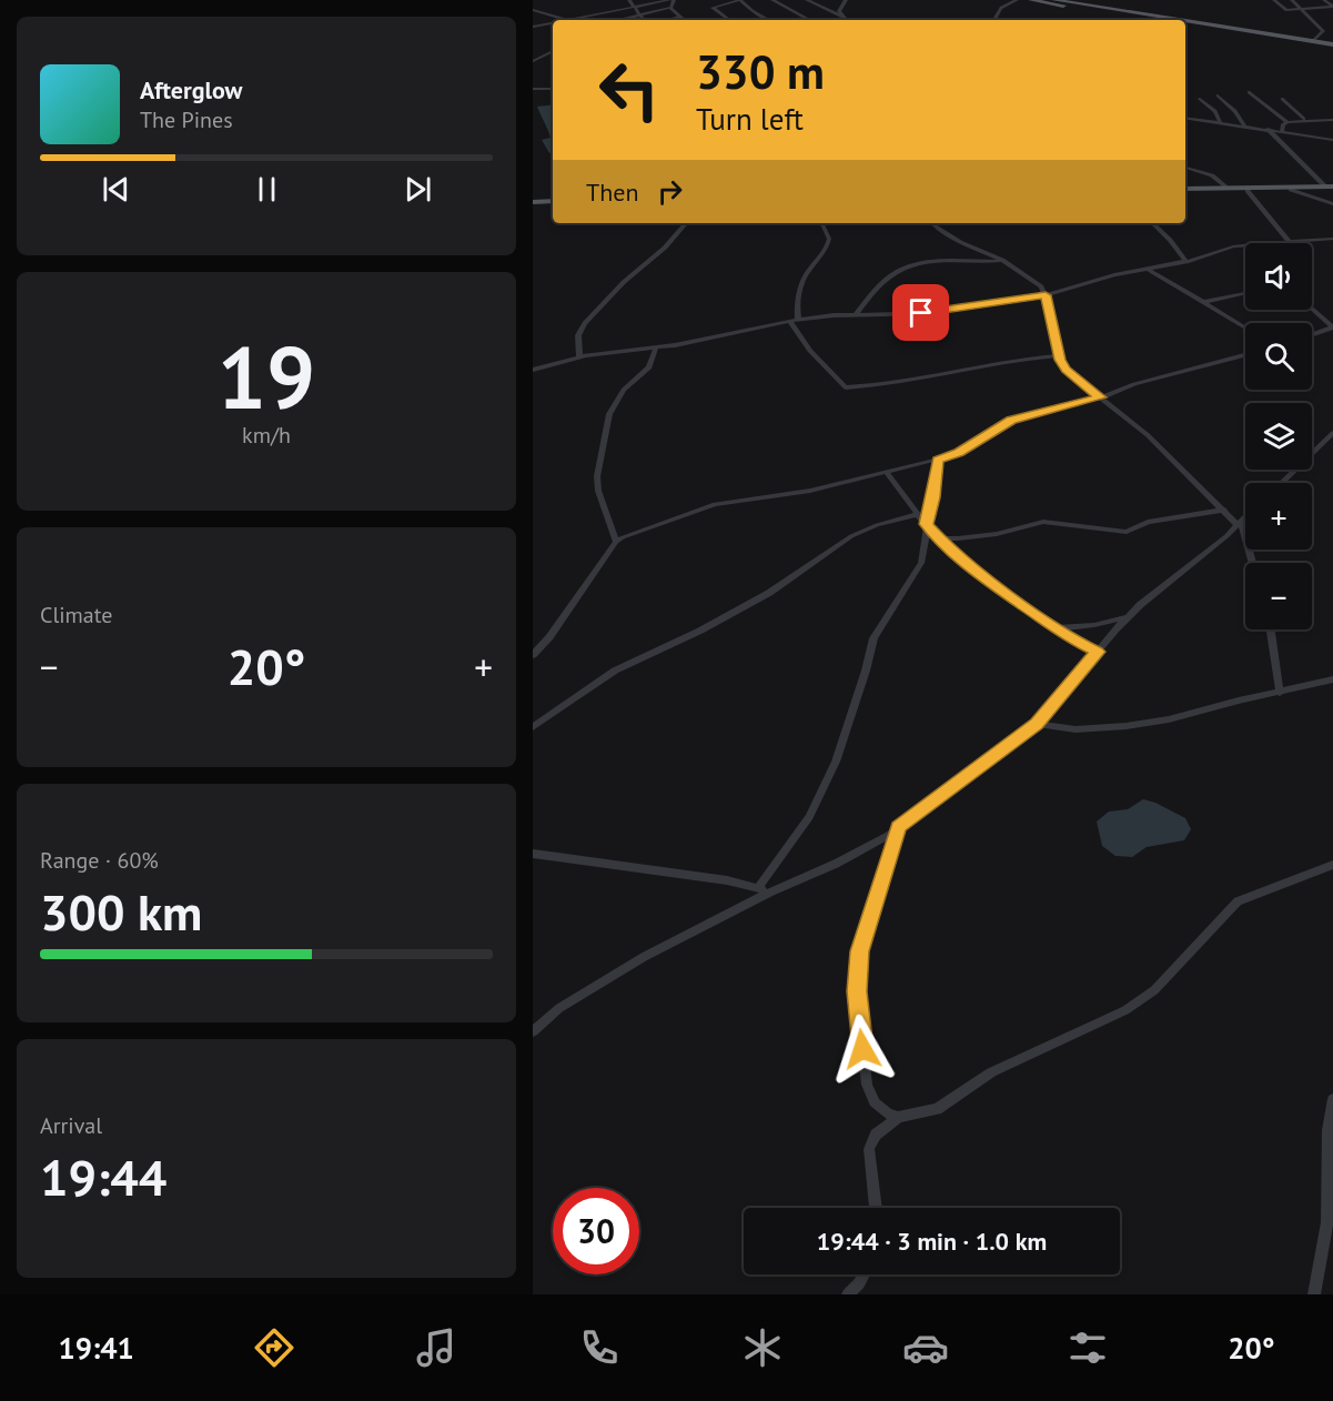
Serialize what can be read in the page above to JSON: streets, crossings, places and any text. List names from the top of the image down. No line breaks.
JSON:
{"page":{"turn":["330 m","Turn left"],"song":["Afterglow","The Pines"],"then":"Then","map_buttons":["+","−"],"tile":[["19","km/h"],"Climate",["Range · 60%","300 km"],["Arrival","19:44"]],"heat":["−","20°","+"],"limit":"30","trip":"19:44 · 3 min · 1.0 km","tabs":["19:41","20°"]}}
